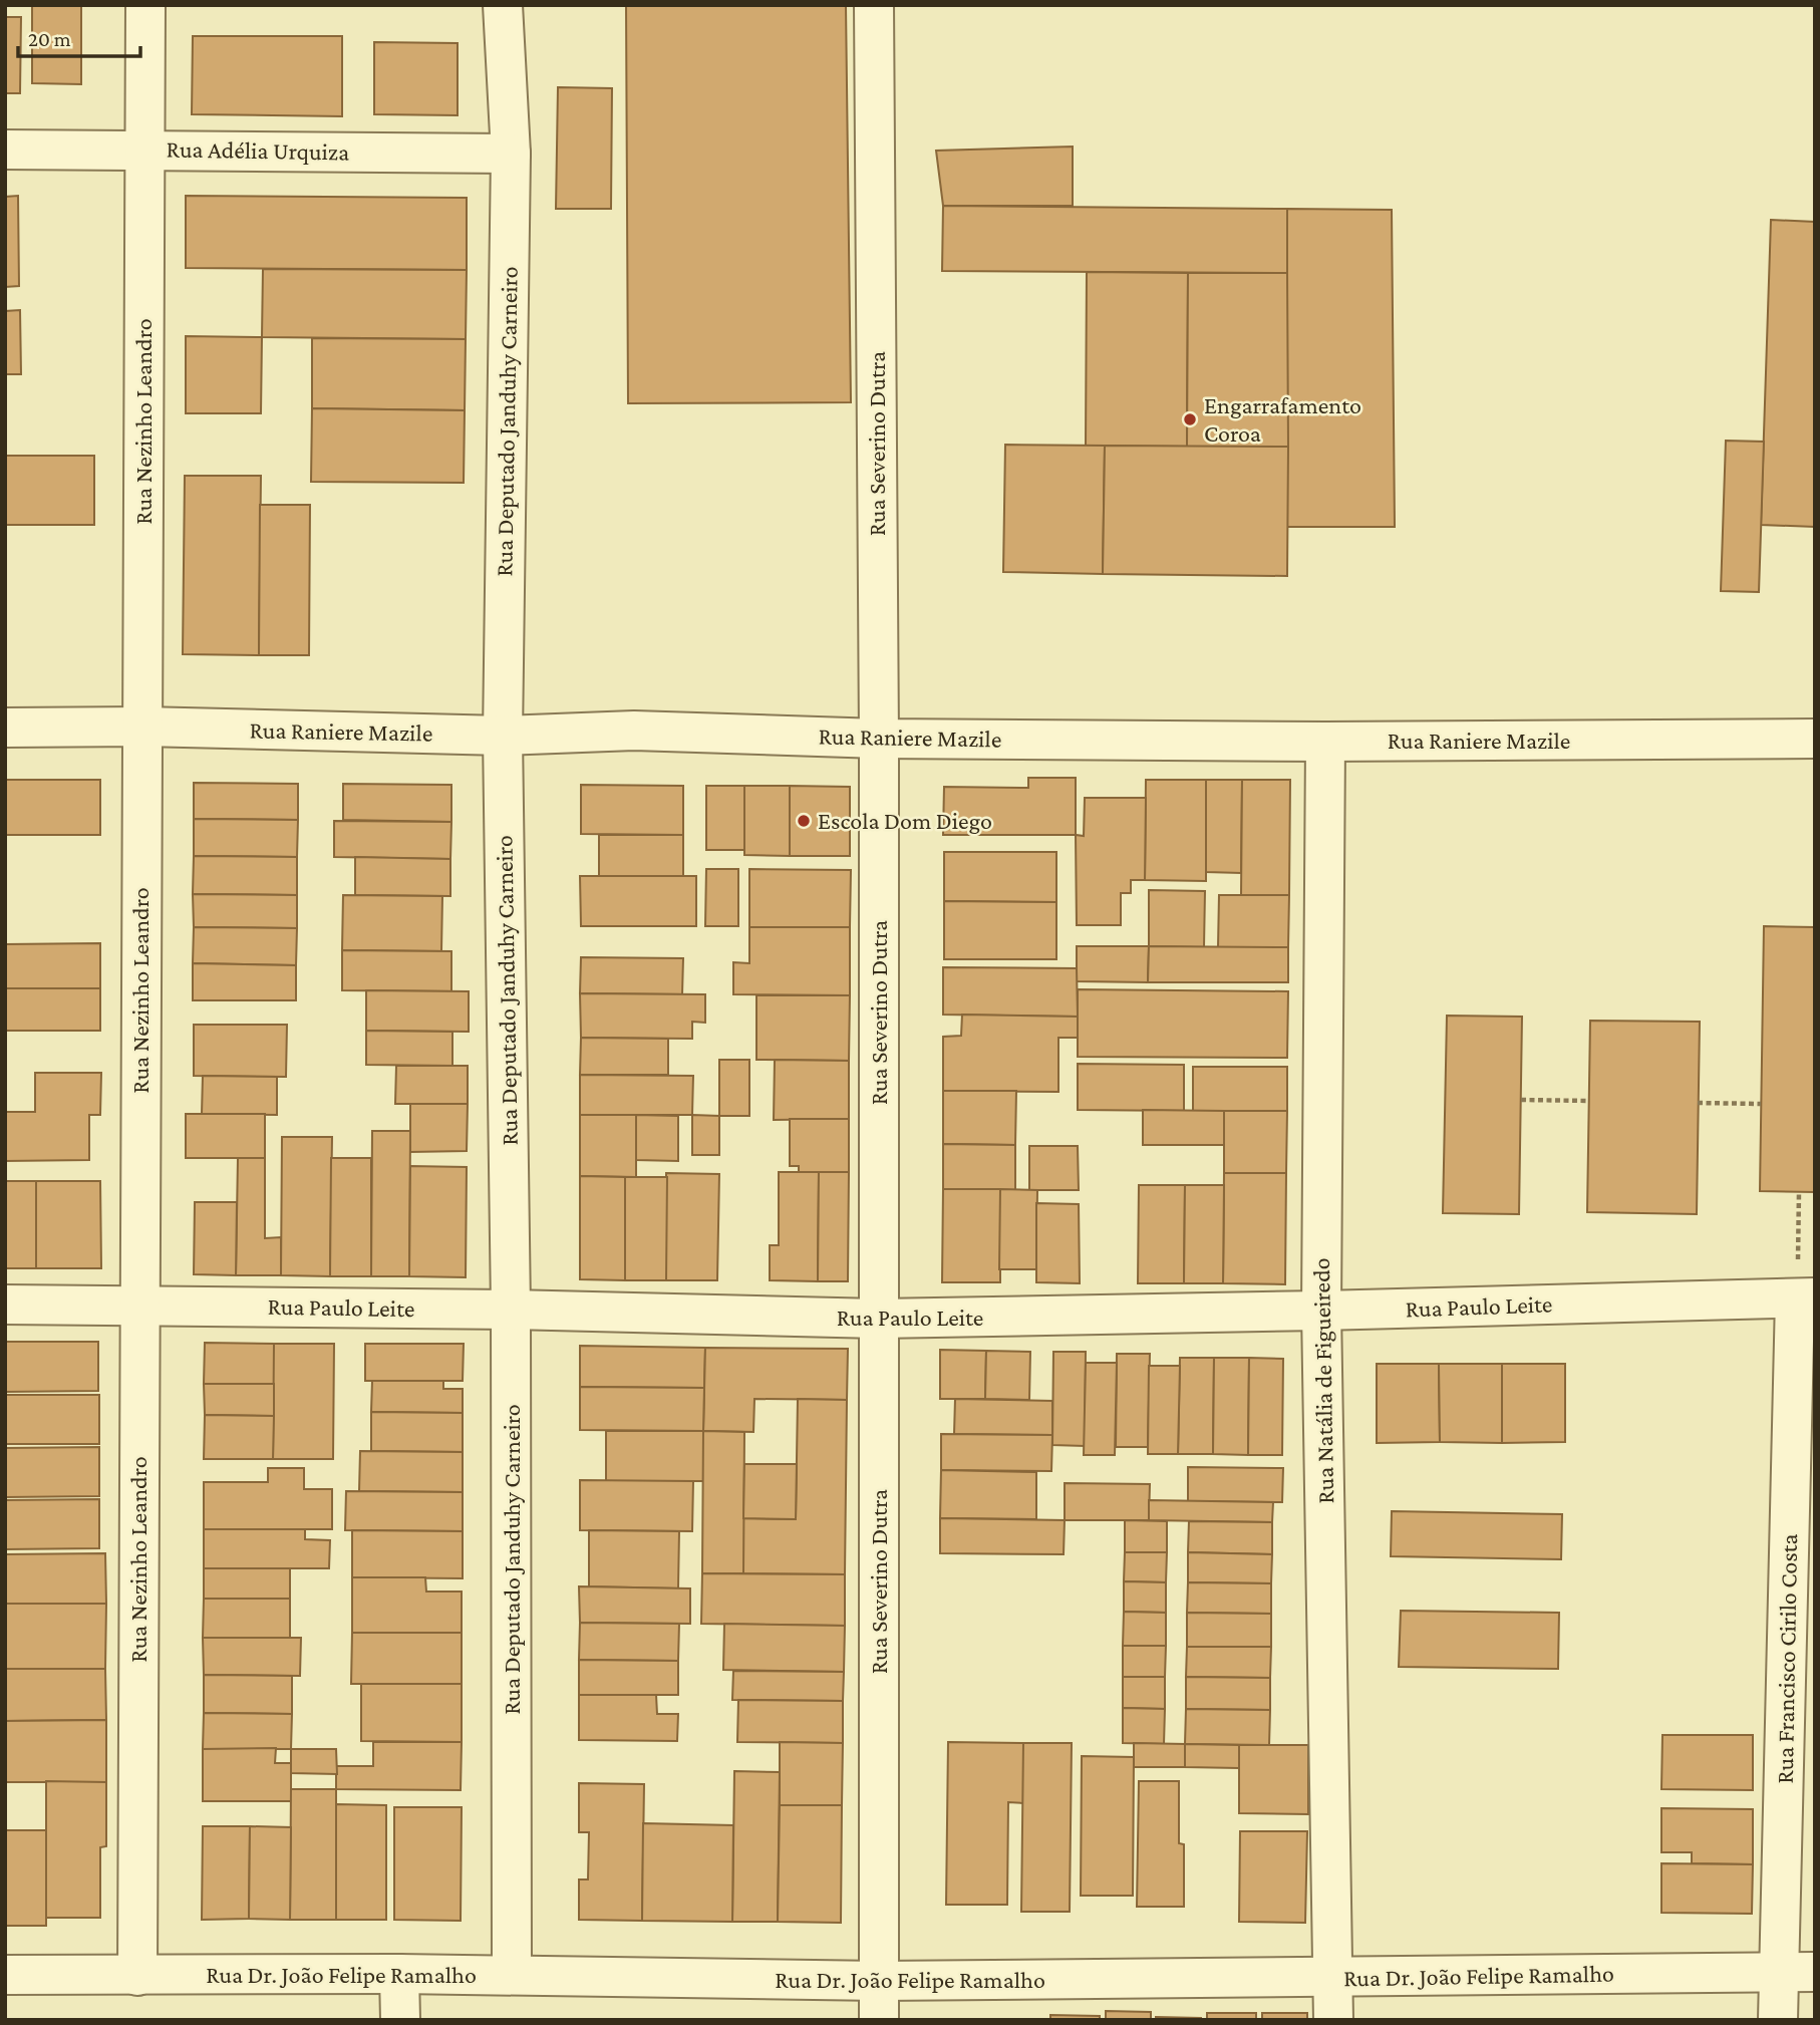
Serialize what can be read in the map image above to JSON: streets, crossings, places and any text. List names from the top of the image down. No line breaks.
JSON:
{"streets":{"street":["Rua Adélia Urquiza","Rua Nezinho Leandro","Rua Deputado Janduhy Carneiro","Rua Severino Dutra","Rua Raniere Mazile","Rua Paulo Leite","Rua Natália de Figueiredo","Rua Francisco Cirilo Costa","Rua Dr. João Felipe Ramalho"]},"crossings":[["Rua Adélia Urquiza","Rua Nezinho Leandro"],["Rua Adélia Urquiza","Rua Deputado Janduhy Carneiro"],["Rua Nezinho Leandro","Rua Raniere Mazile"],["Rua Nezinho Leandro","Rua Paulo Leite"],["Rua Nezinho Leandro","Rua Dr. João Felipe Ramalho"],["Rua Deputado Janduhy Carneiro","Rua Raniere Mazile"],["Rua Deputado Janduhy Carneiro","Rua Paulo Leite"],["Rua Deputado Janduhy Carneiro","Rua Dr. João Felipe Ramalho"],["Rua Severino Dutra","Rua Raniere Mazile"],["Rua Severino Dutra","Rua Paulo Leite"],["Rua Severino Dutra","Rua Dr. João Felipe Ramalho"],["Rua Raniere Mazile","Rua Natália de Figueiredo"],["Rua Paulo Leite","Rua Natália de Figueiredo"],["Rua Paulo Leite","Rua Francisco Cirilo Costa"],["Rua Natália de Figueiredo","Rua Dr. João Felipe Ramalho"],["Rua Francisco Cirilo Costa","Rua Dr. João Felipe Ramalho"]],"places":["Engarrafamento Coroa","Escola Dom Diego"],"scale_bar":"20 m"}
